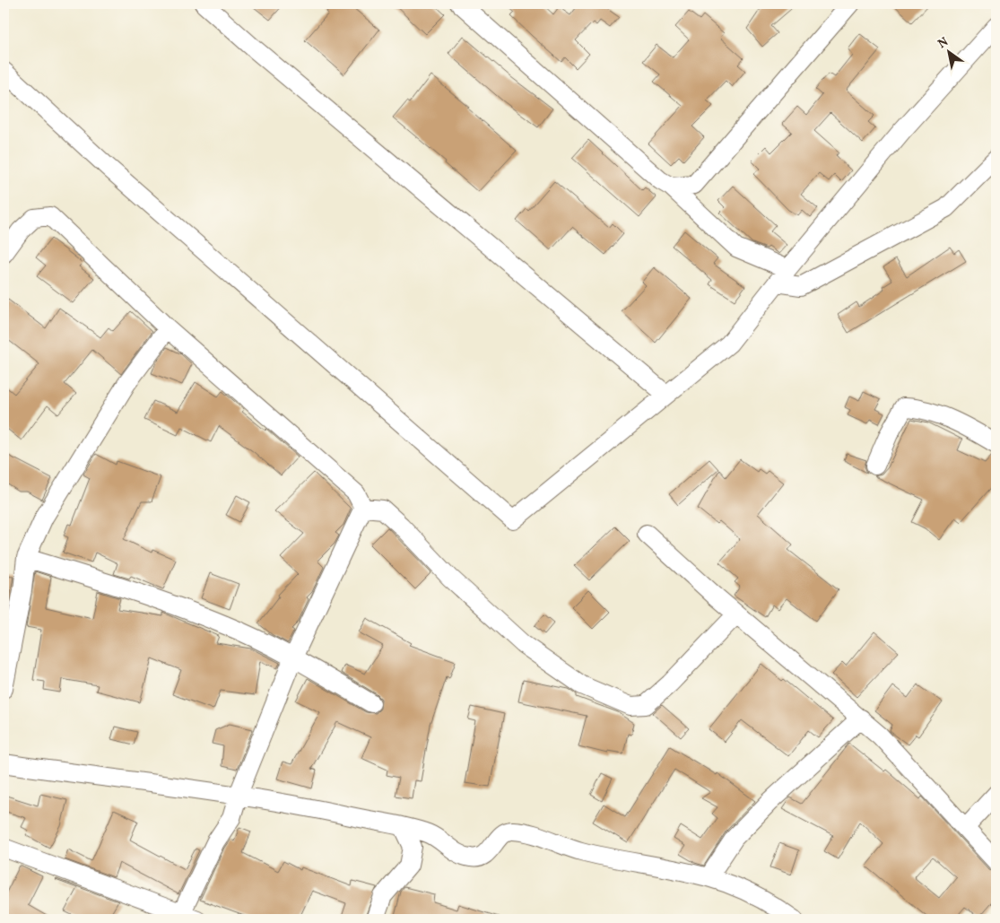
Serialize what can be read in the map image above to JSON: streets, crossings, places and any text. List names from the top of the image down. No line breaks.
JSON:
{"north":"top left"}
